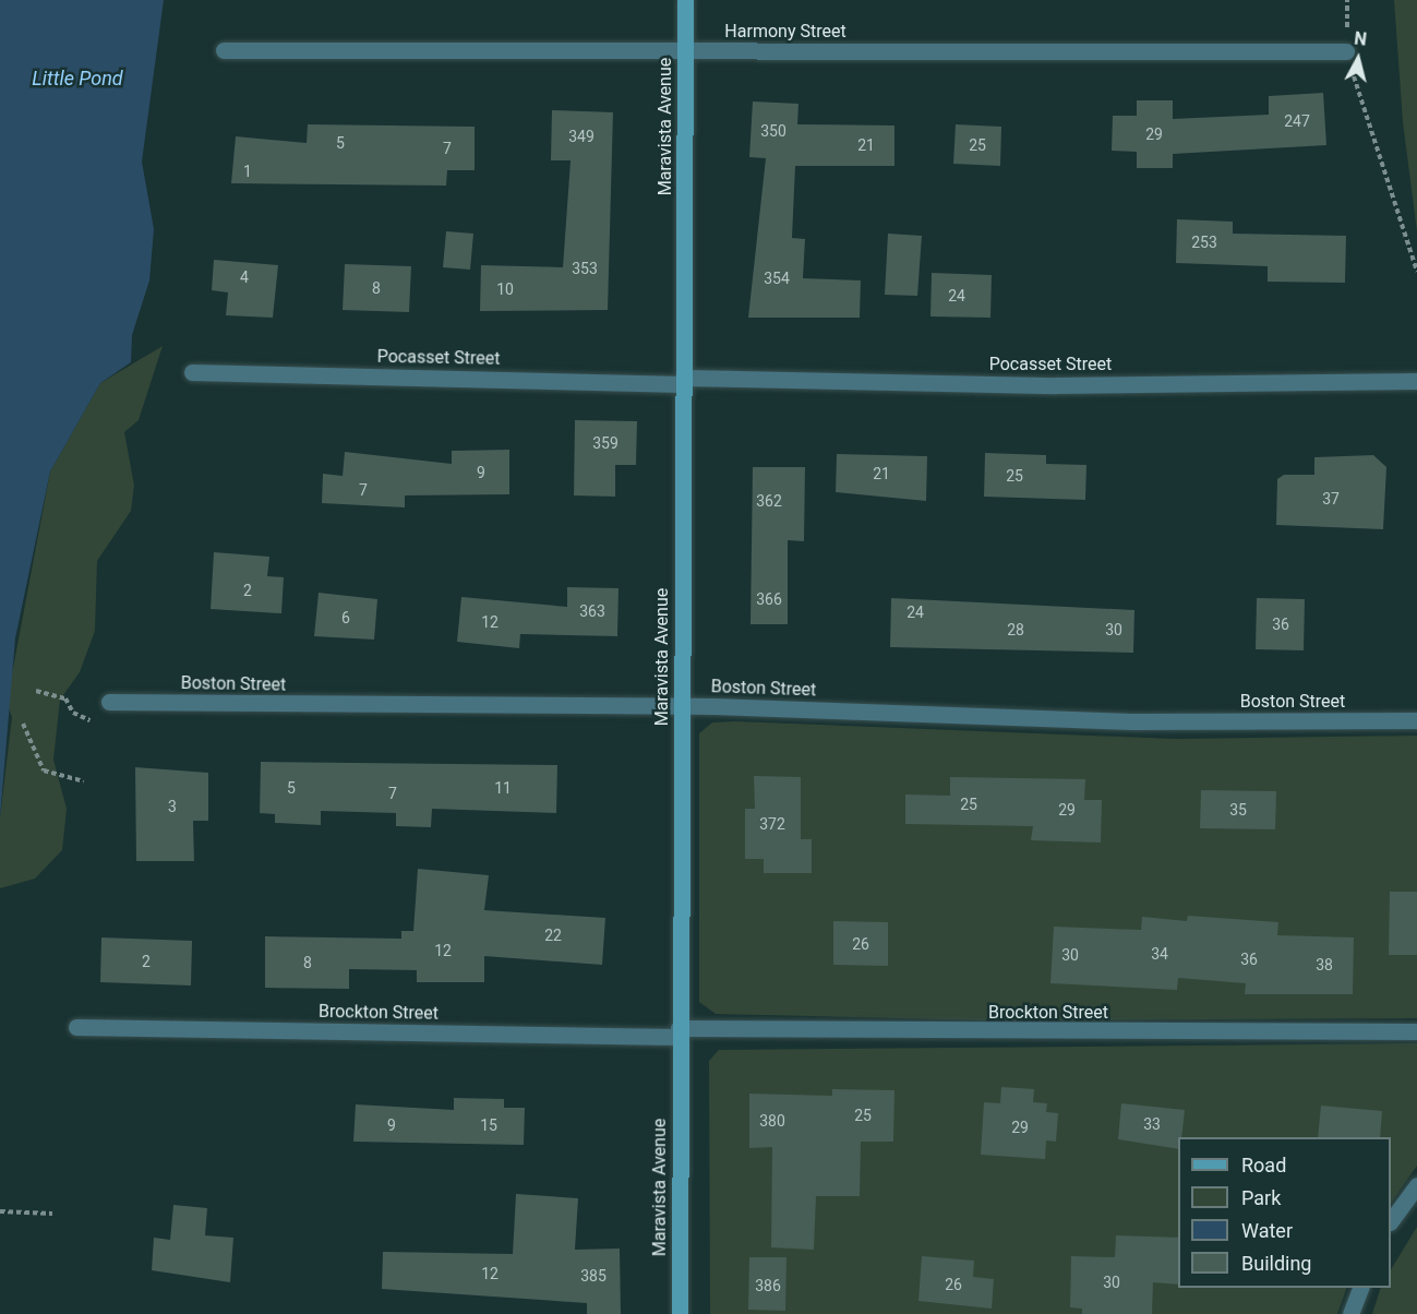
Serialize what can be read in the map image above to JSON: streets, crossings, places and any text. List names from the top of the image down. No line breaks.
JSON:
{"streets":{"main road":["Maravista Avenue"],"street":["Harmony Street","Pocasset Street","Boston Street","Brockton Street"]},"crossings":[["Harmony Street","Maravista Avenue"],["Maravista Avenue","Pocasset Street"],["Maravista Avenue","Boston Street"],["Maravista Avenue","Brockton Street"]],"water":["Little Pond"],"house_numbers":["247","350","29","349","5","21","25","7","1","253","353","4","354","8","10","24","359","9","21","25","7","37","362","2","366","363","24","6","12","36","28","30","5","11","7","25","3","29","35","372","22","26","12","34","30","36","2","8","38","25","380","33","9","15","29","12","385","30","26","386"],"legend":["Road","Park","Water","Building"],"north":"top"}
